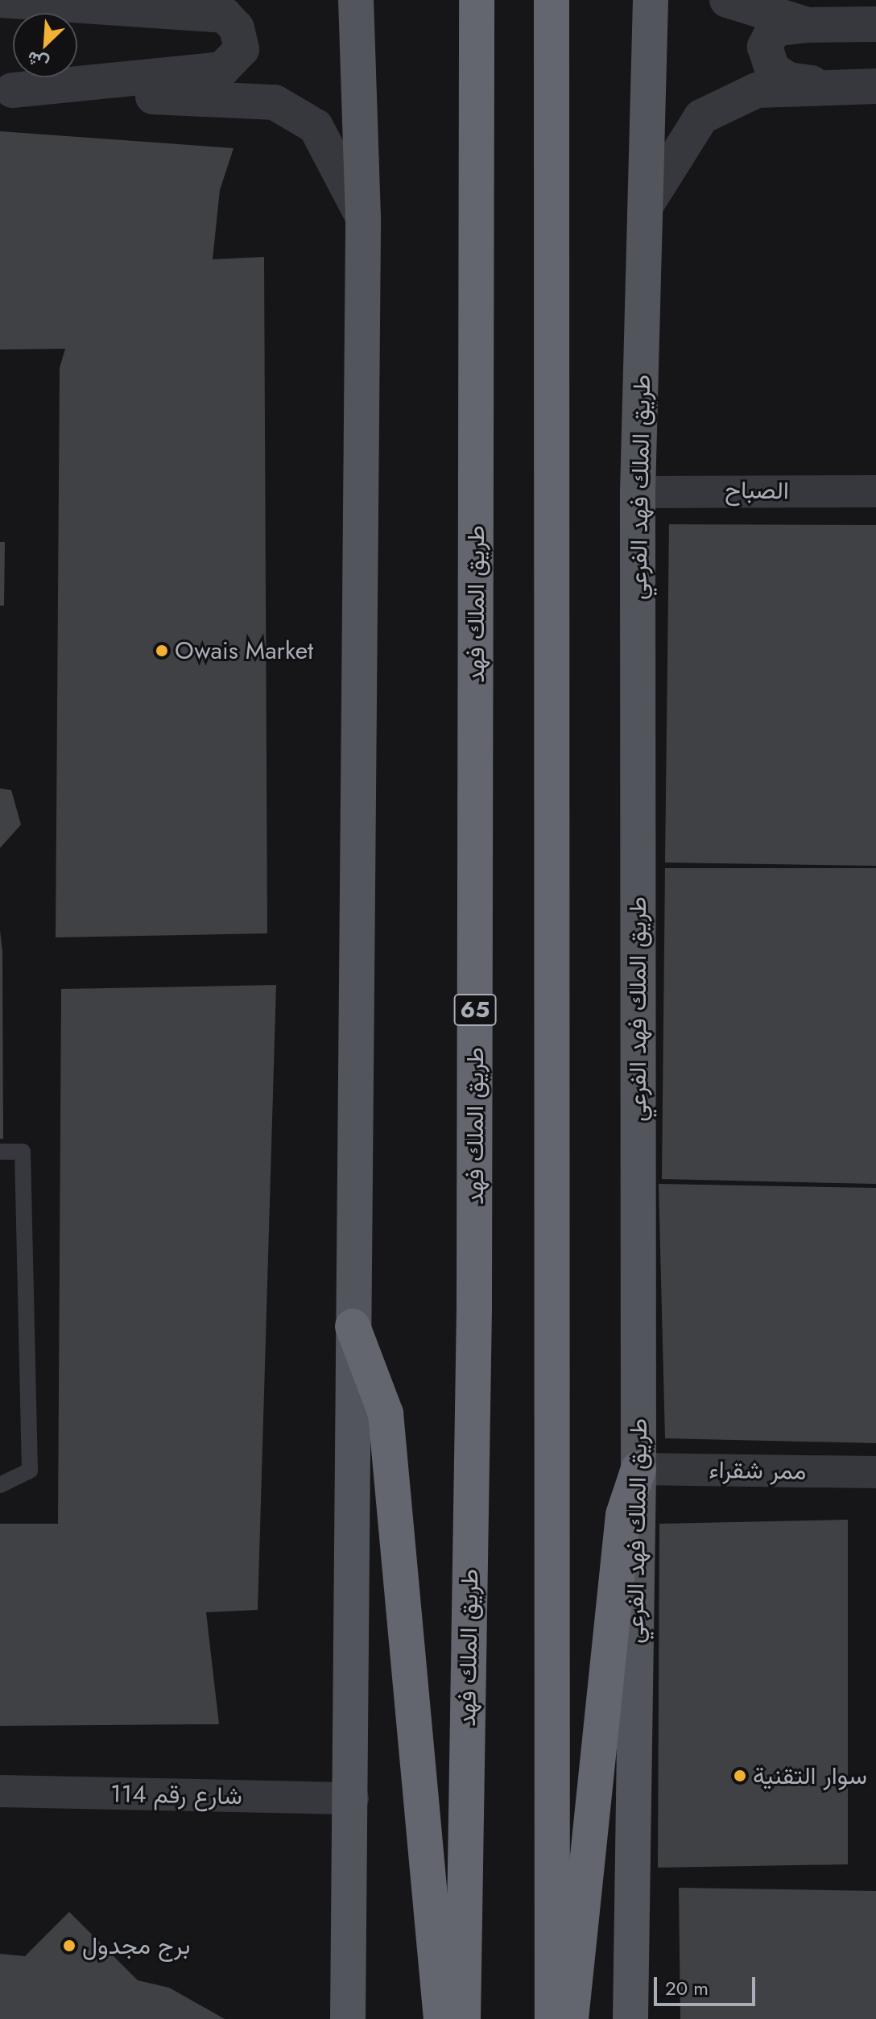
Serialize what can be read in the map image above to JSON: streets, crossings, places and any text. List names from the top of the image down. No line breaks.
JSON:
{"streets":{"highway":["طريق الملك فهد","65"],"main road":["طريق الملك فهد الفرعي"],"street":["الصباح","ممر شقراء","شارع رقم 114"]},"crossings":[["طريق الملك فهد الفرعي","الصباح"],["طريق الملك فهد الفرعي","ممر شقراء"]],"places":["Owais Market","سوار التقنية","برج مجدول"],"scale_bar":"20 m","north":"bottom left"}
